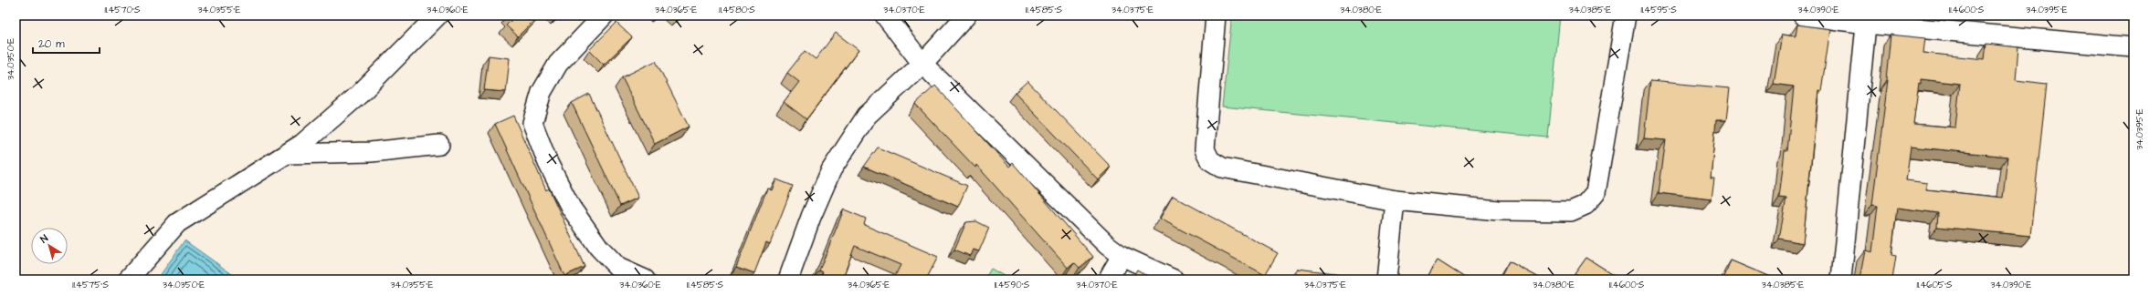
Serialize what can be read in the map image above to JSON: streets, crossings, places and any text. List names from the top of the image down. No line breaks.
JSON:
{"scale_bar":"20 m","north":"top left","coordinates":["11.4570°S","34.0355°E","34.0360°E","34.0365°E","11.4580°S","34.0370°E","11.4585°S","34.0375°E","34.0380°E","34.0385°E","11.4595°S","34.0390°E","11.4600°S","34.0395°E","34.0350°E","11.4575°S","11.4590°S","11.4605°S"]}
